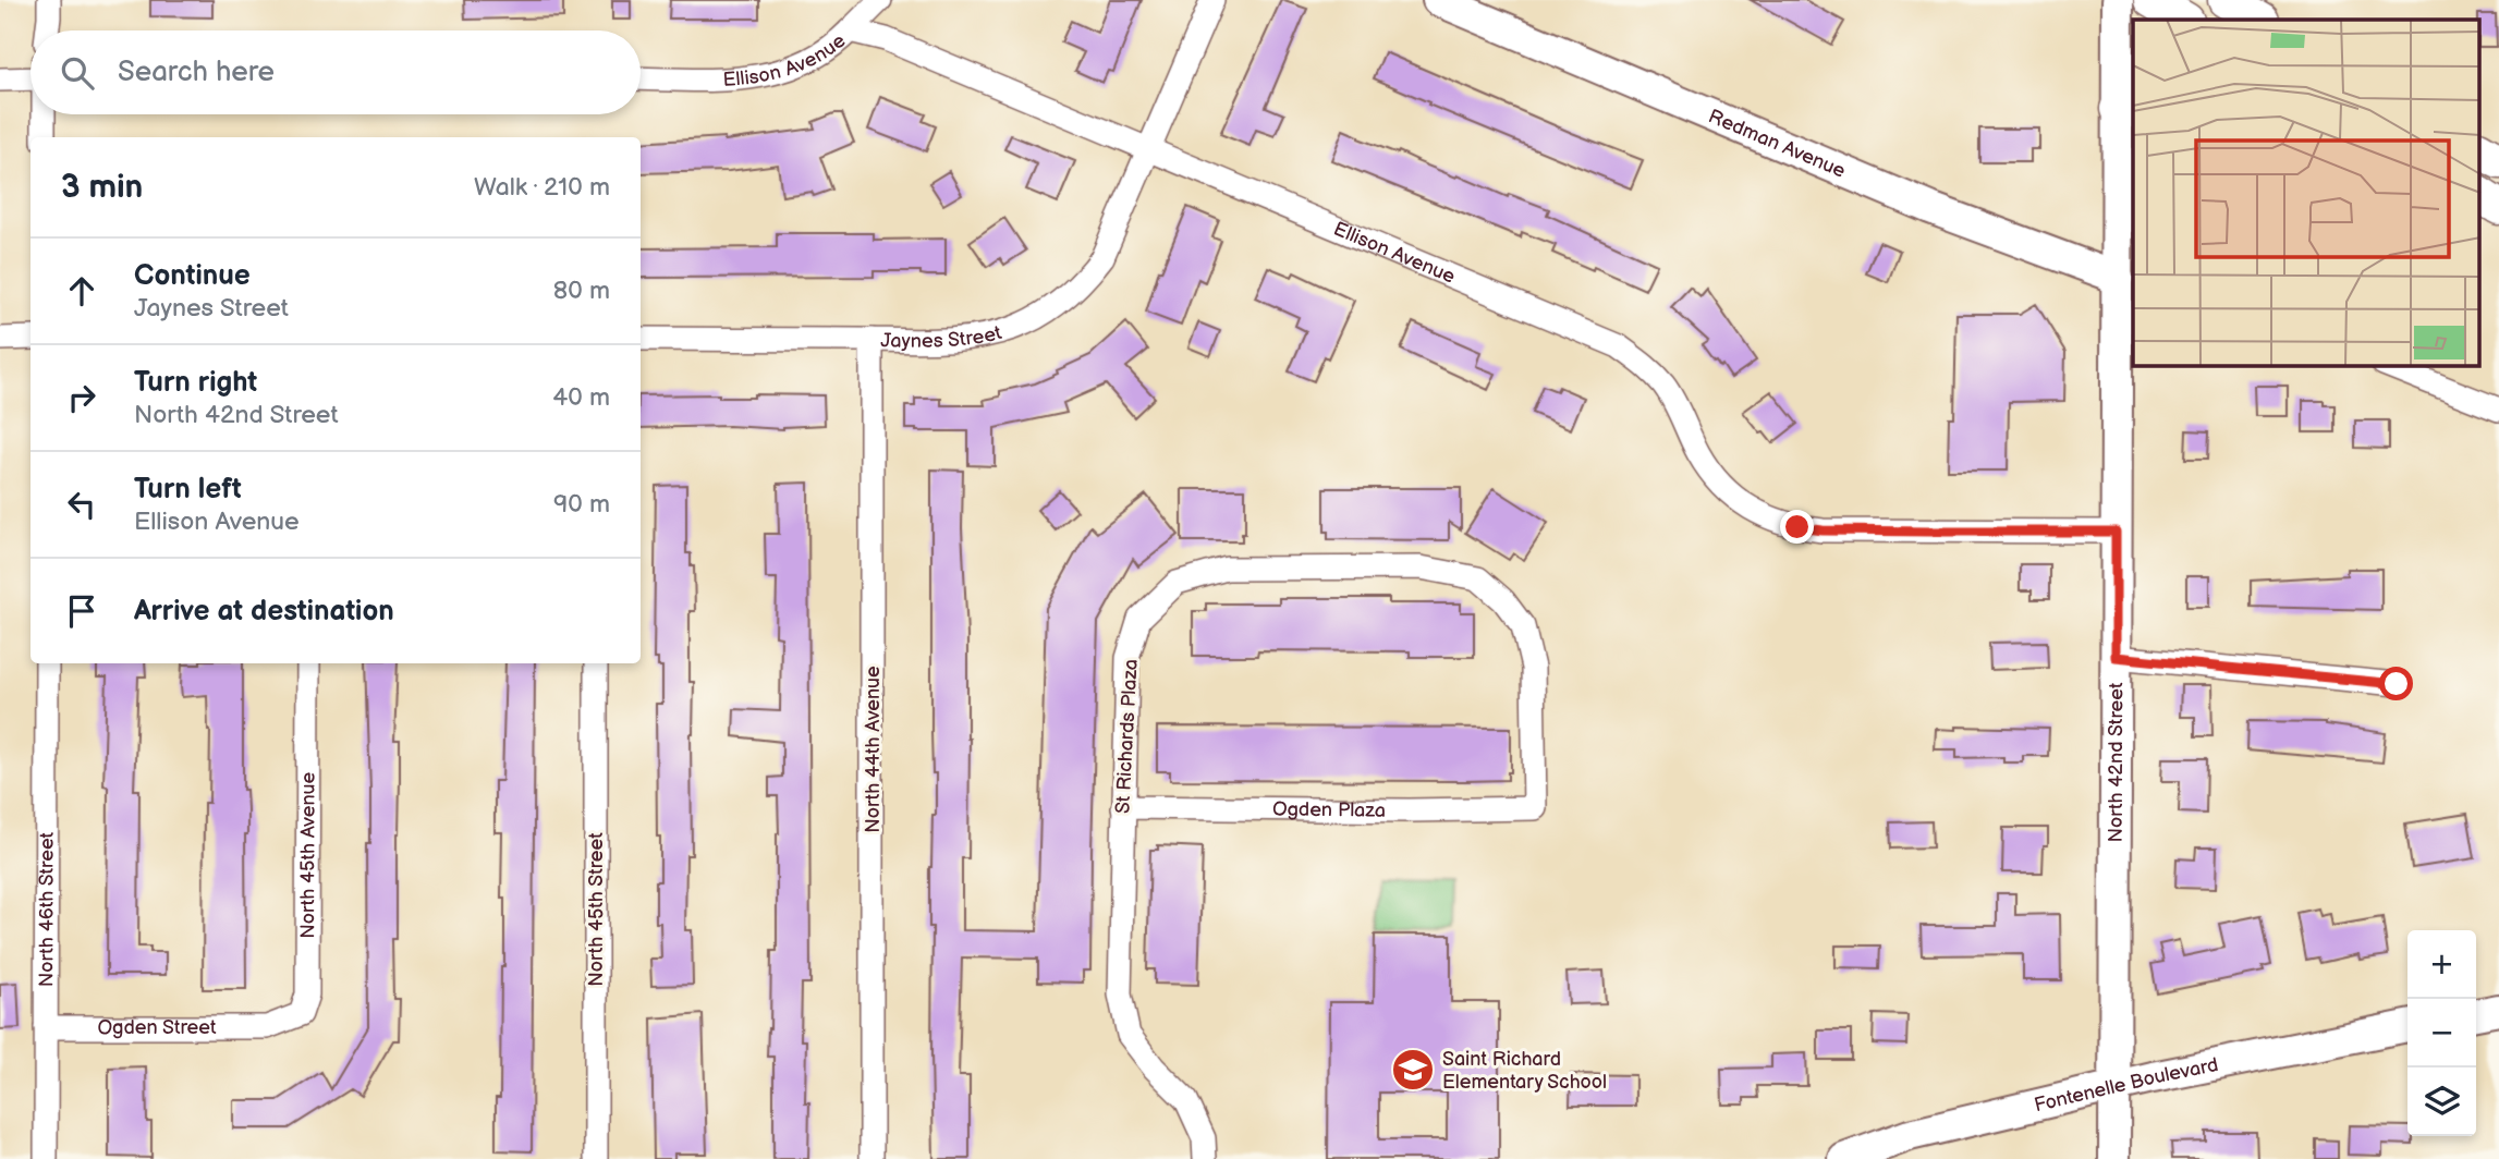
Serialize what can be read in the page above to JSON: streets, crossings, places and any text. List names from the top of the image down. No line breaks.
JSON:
{"streets":{"main road":["Redman Avenue","North 42nd Street","Fontenelle Boulevard"],"street":["Ellison Avenue","Jaynes Street","St Richards Plaza","North 44th Avenue","Ogden Plaza","North 45th Avenue","North 46th Street","North 45th Street","Ogden Street"]},"crossings":[["Ellison Avenue","Jaynes Street"],["Ellison Avenue","North 42nd Street"],["Redman Avenue","North 42nd Street"],["Jaynes Street","North 44th Avenue"],["St Richards Plaza","Ogden Plaza"],["North 42nd Street","Fontenelle Boulevard"],["North 45th Avenue","Ogden Street"],["North 46th Street","Ogden Street"]],"places":{"school or university":["Saint Richard Elementary School"]},"page":{"search":"Search here","heading":["3 min","Walk · 210 m"],"list":[["Continue","Jaynes Street","80 m"],["Turn right","North 42nd Street","40 m"],["Turn left","Ellison Avenue","90 m"],"Arrive at destination"],"map_buttons":["+","−"]}}
